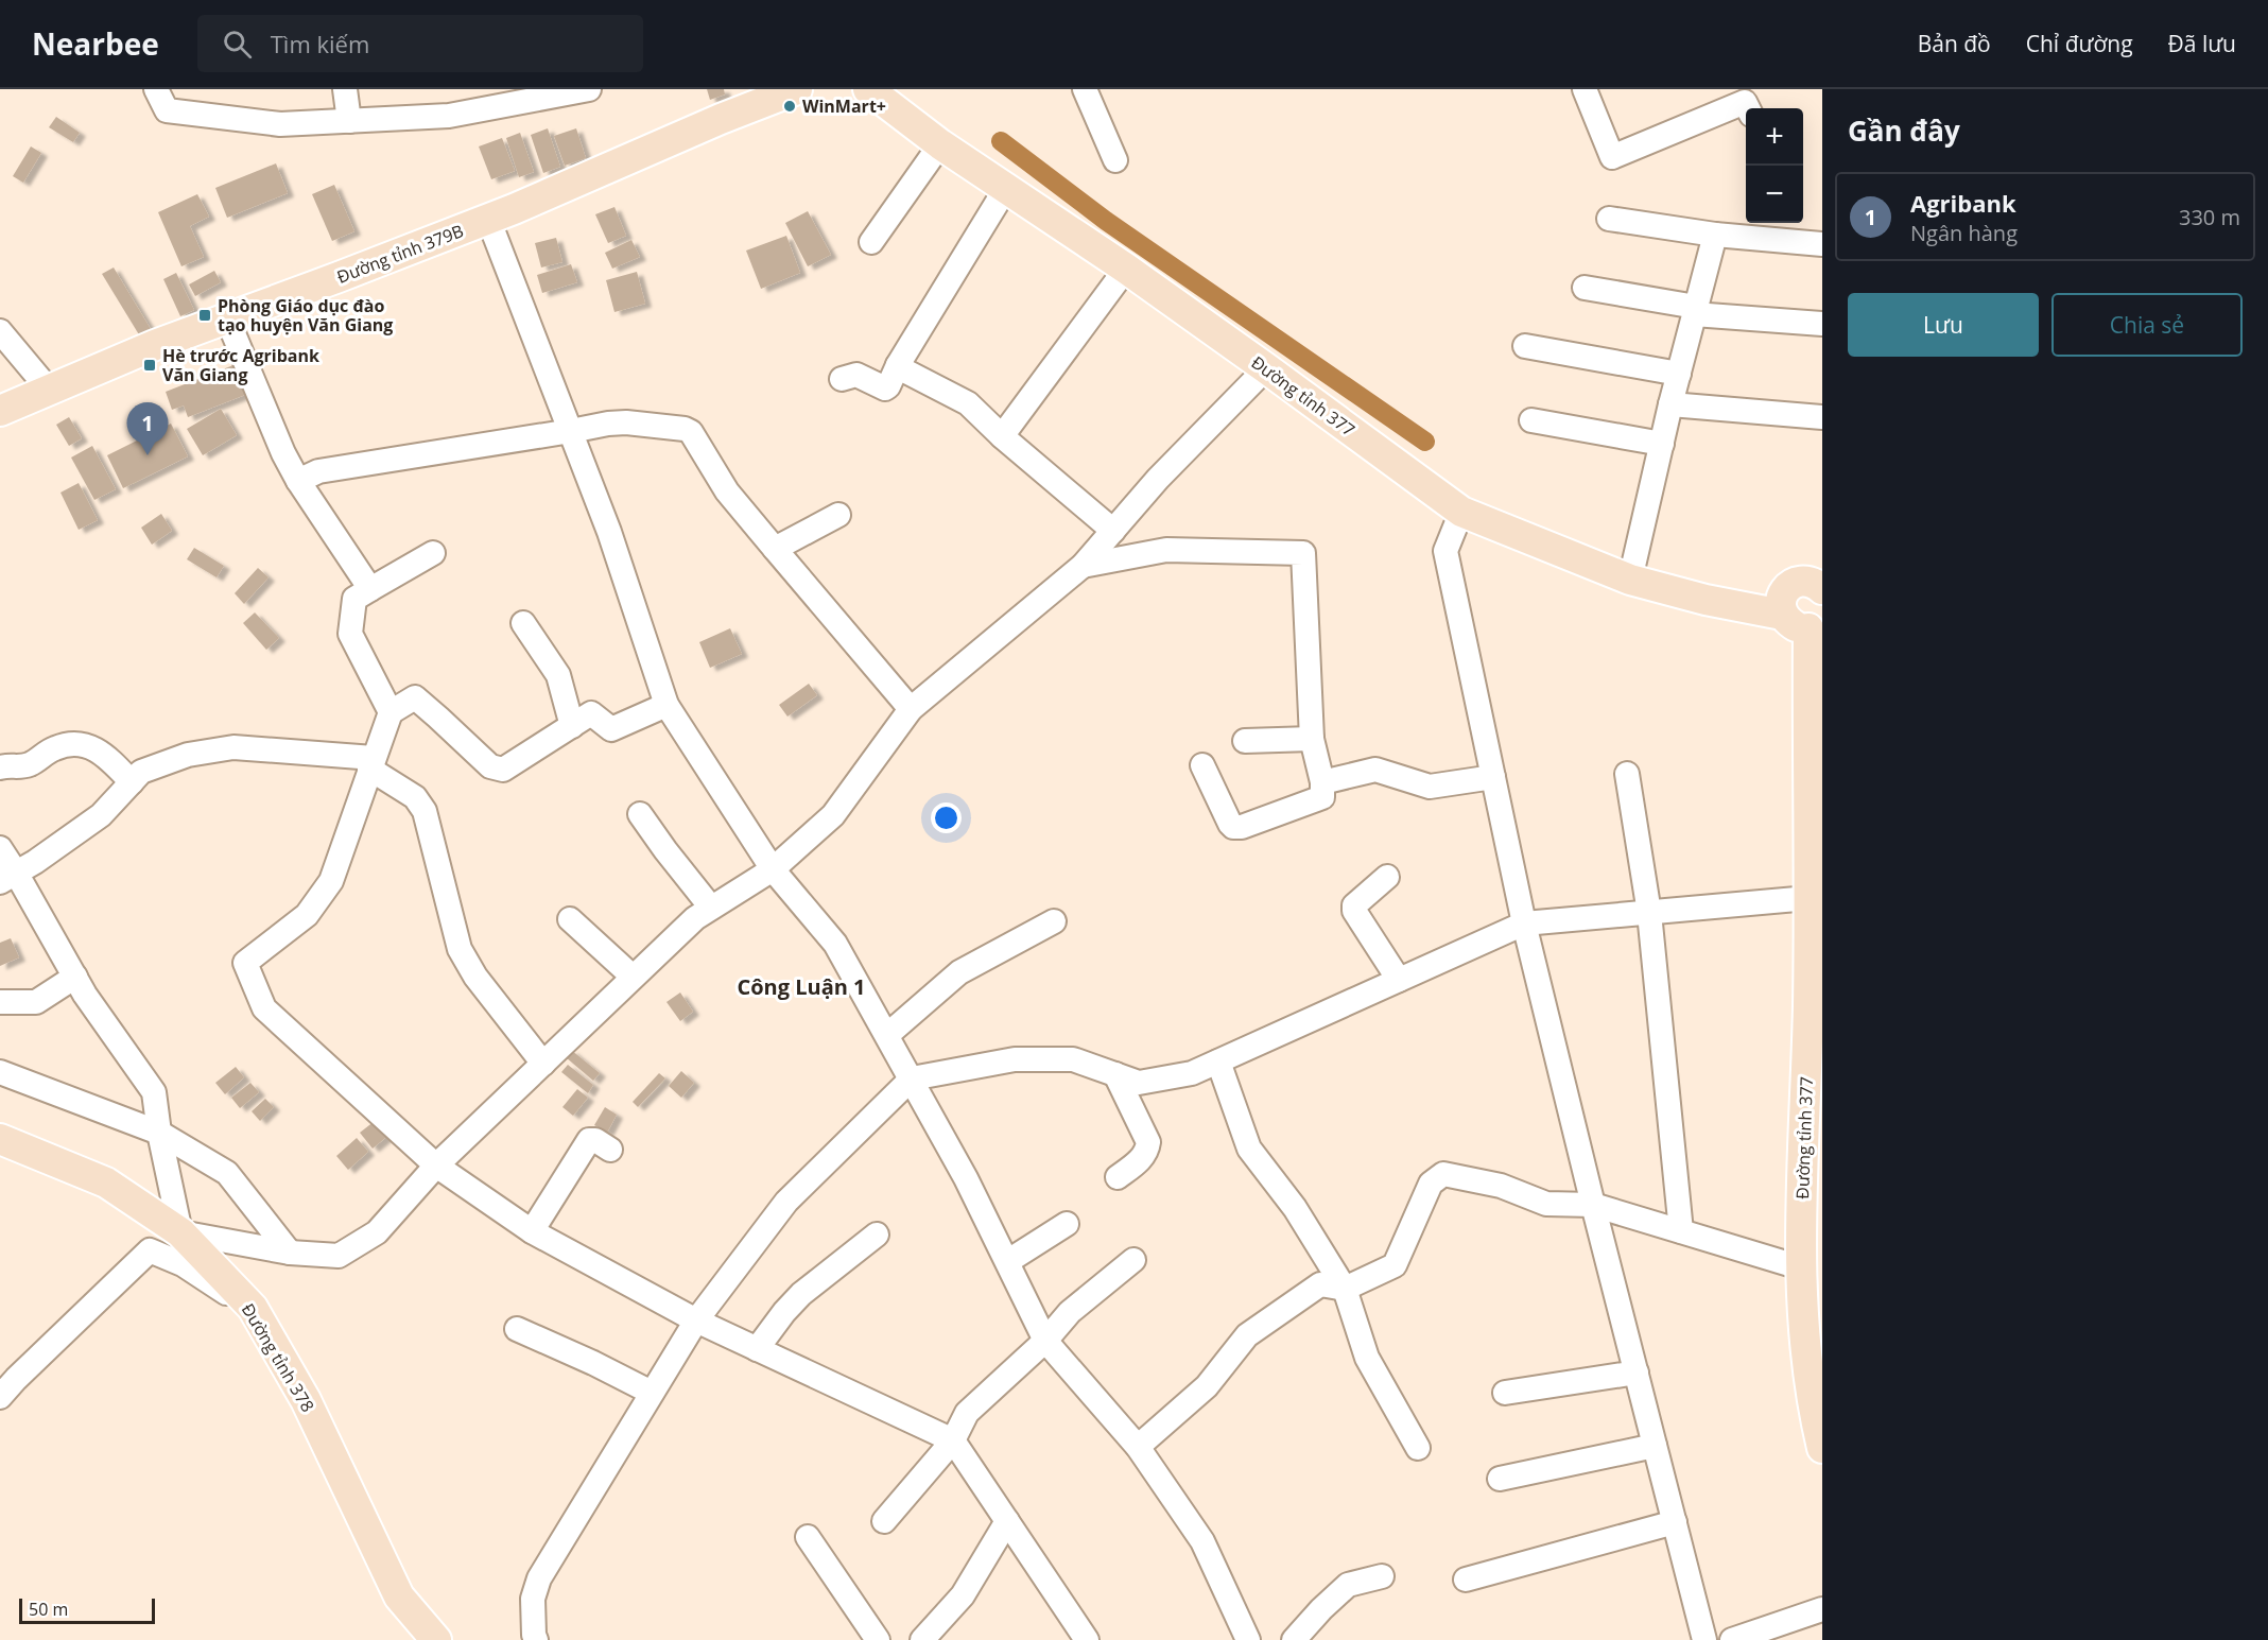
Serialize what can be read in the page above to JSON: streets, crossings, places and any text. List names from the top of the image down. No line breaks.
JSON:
{"streets":{"main road":["Đường tỉnh 379B","Đường tỉnh 377","Đường tỉnh 378"]},"districts":["Công Luận 1"],"places":{"other":["WinMart+"],"transit":["Phòng Giáo dục đào tạo huyện Văn Giang","Hè trước Agribank Văn Giang"]},"scale_bar":"50 m","page":{"header":"Nearbee","search":"Tìm kiếm","nav":["Bản đồ","Chỉ đường","Đã lưu"],"heading":"Gần đây","map_buttons":["+","−"],"list":[{"mark":"1","name":"Agribank","note":"Ngân hàng","value":"330 m"}],"buttons":["Lưu","Chia sẻ"],"pins":"1","scale":"50 m"}}
